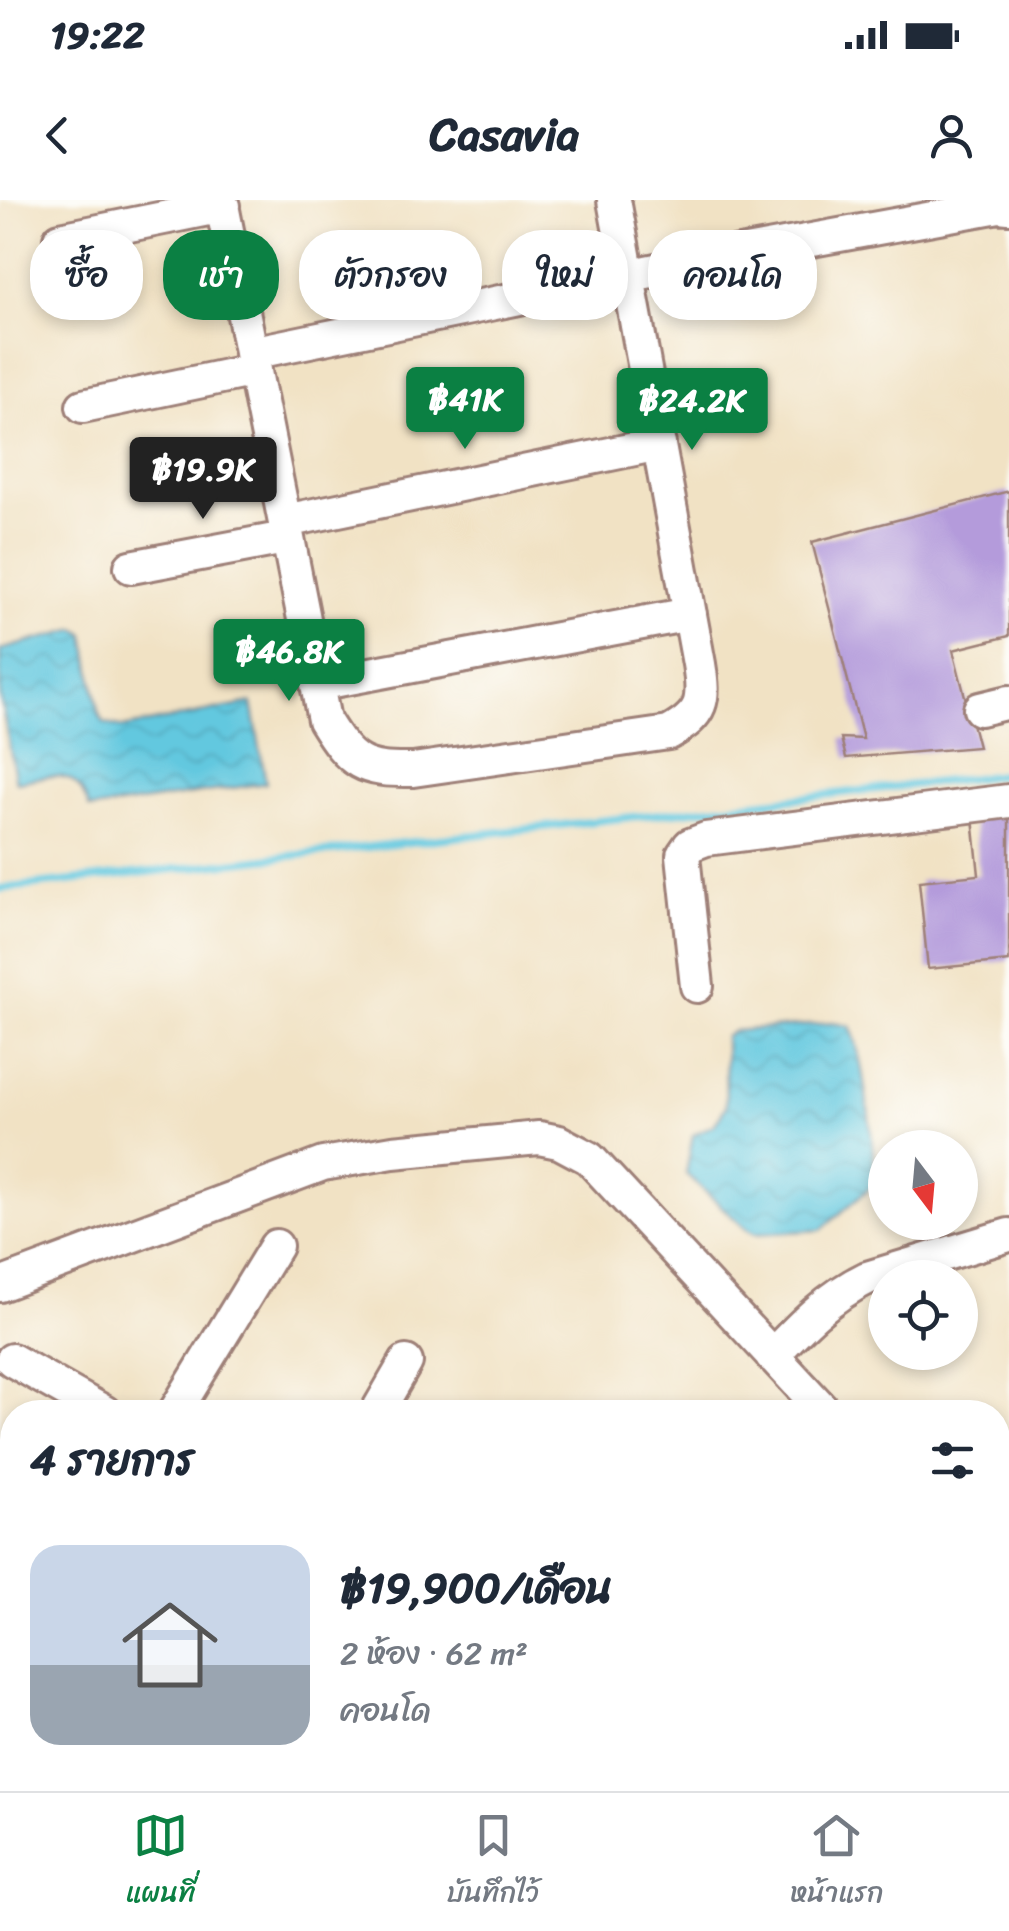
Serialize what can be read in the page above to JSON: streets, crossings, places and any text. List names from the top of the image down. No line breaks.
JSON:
{"north":"bottom","page":{"status":"19:22","header":"Casavia","chip":["ซื้อ","เช่า","ตัวกรอง","ใหม่","คอนโด"],"price":["฿41K","฿24.2K","฿19.9K","฿46.8K"],"heading":"4 รายการ","list":[{"name":"฿19,900/เดือน","note":"2 ห้อง · 62 m² · คอนโด"}],"tabs":["แผนที่","บันทึกไว้","หน้าแรก"]}}
